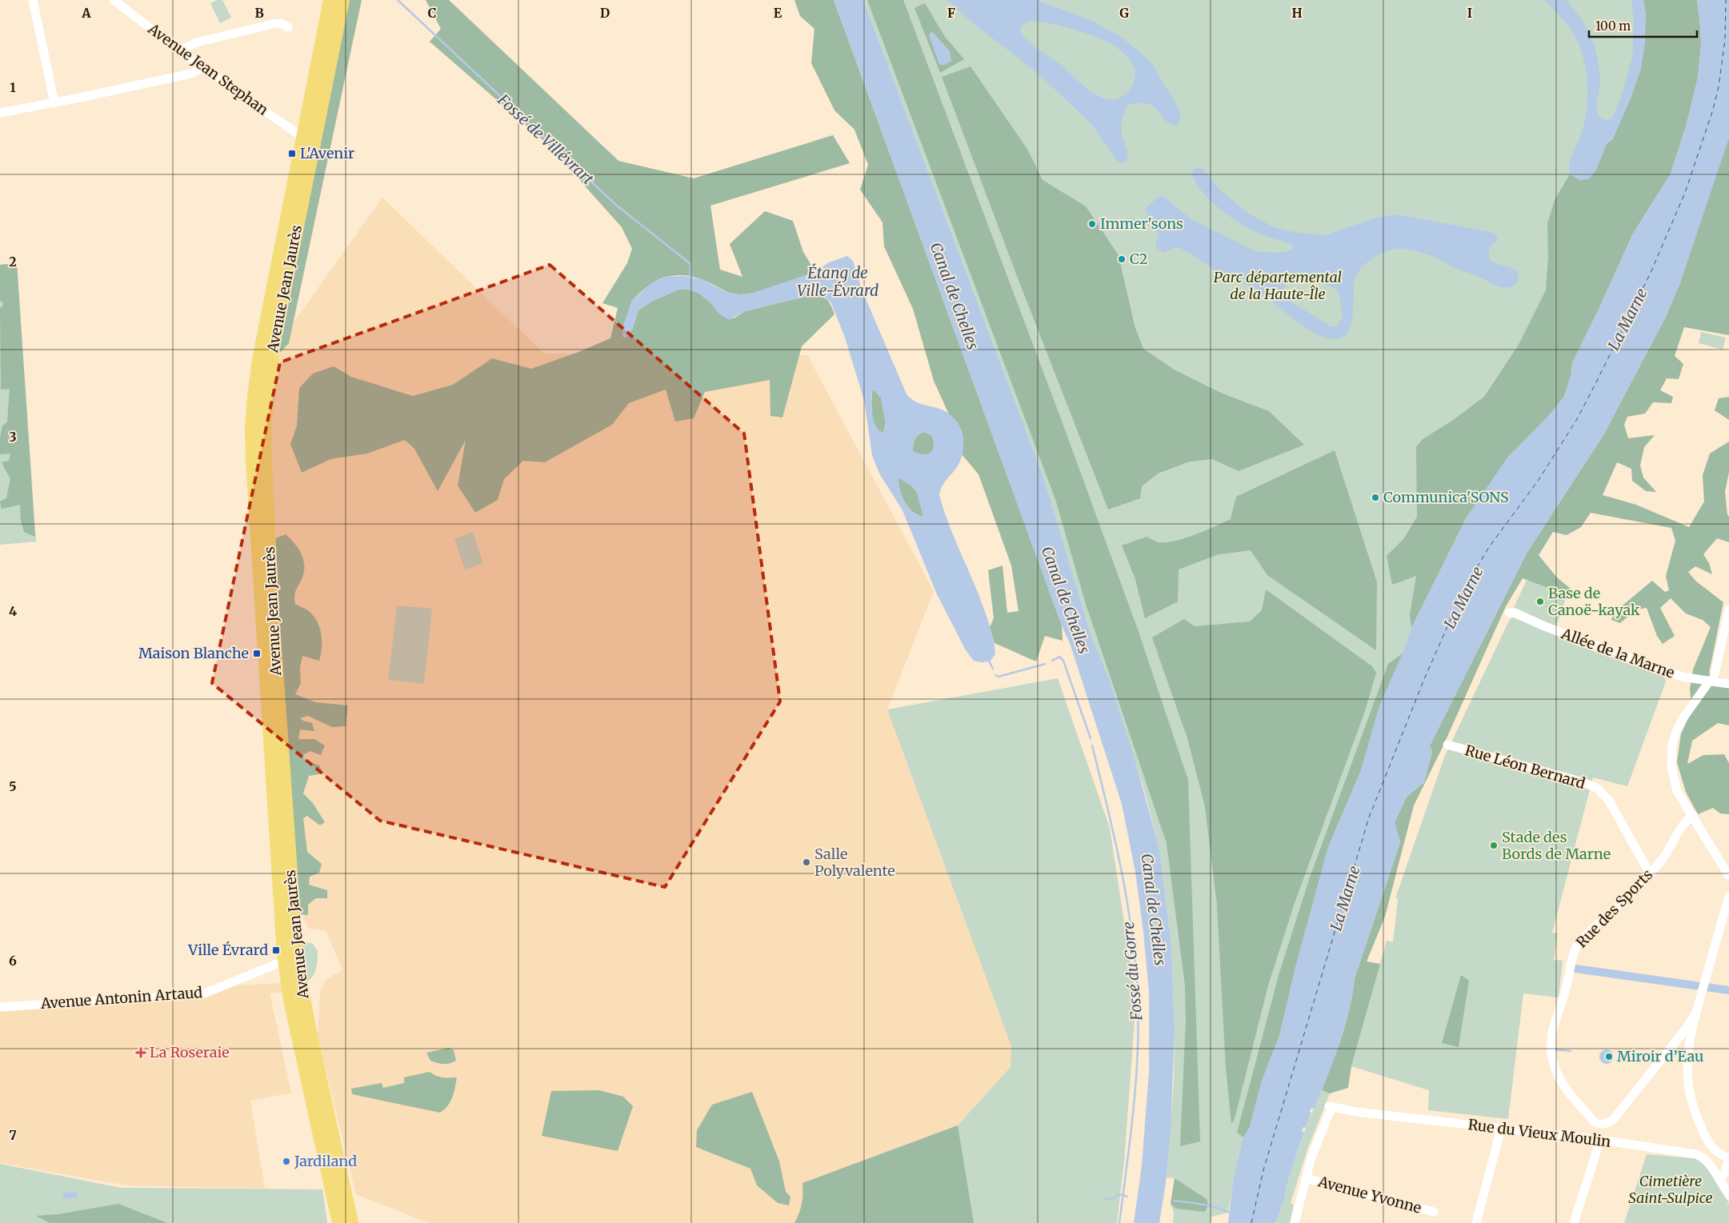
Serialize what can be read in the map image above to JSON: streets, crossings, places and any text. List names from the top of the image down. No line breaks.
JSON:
{"streets":{"main road":["Avenue Jean Jaurès"],"street":["Avenue Jean Stephan","Allée de la Marne","Rue Léon Bernard","Rue des Sports","Avenue Antonin Artaud","Rue du Vieux Moulin","Avenue Yvonne"]},"crossings":[["Avenue Jean Stephan","Avenue Jean Jaurès"],["Avenue Jean Jaurès","Avenue Antonin Artaud"],["Rue Léon Bernard","Rue des Sports"],["Rue du Vieux Moulin","Avenue Yvonne"]],"water":["Fossé de Villévrart","Étang de Ville-Évrard","Canal de Chelles","La Marne","Fossé du Gorre"],"parks":["Parc départemental de la Haute-Île","Cimetière Saint-Sulpice"],"places":{"transit":["L'Avenir","Maison Blanche","Ville Évrard"],"other":["Immer'sons","C2","Communica'SONS","Base de Canoë-kayak","Stade des Bords de Marne","Salle Polyvalente","Miroir d’Eau","Jardiland"],"health":["La Roseraie"]},"scale_bar":"100 m","grid":{"columns":["A","B","C","D","E","F","G","H","I"],"rows":["1","2","3","4","5","6","7"]}}
